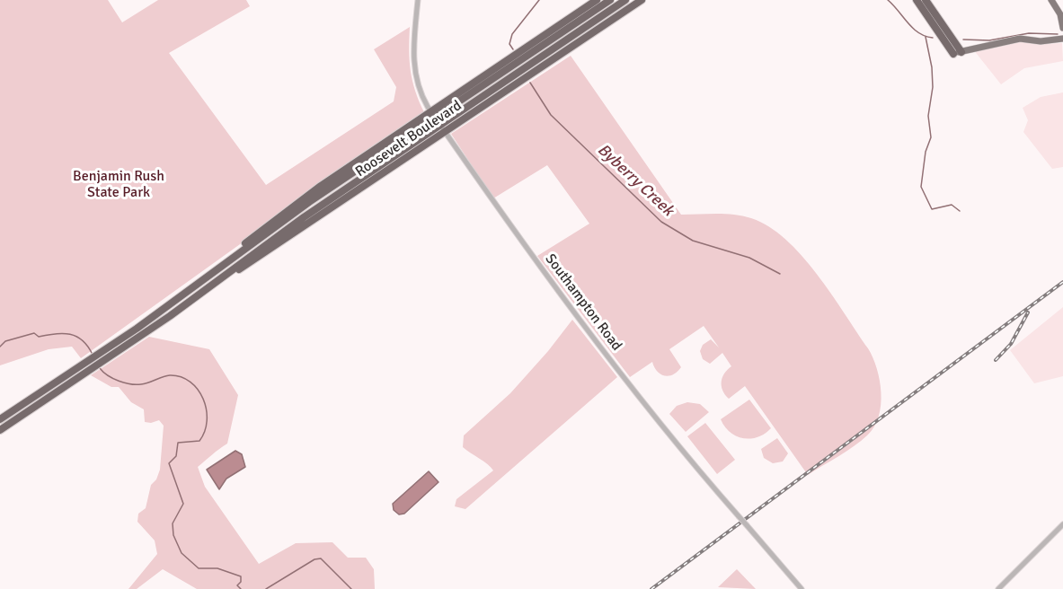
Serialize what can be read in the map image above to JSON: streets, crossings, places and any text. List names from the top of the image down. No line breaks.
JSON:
{"streets":{"highway":["Roosevelt Boulevard"],"street":["Southampton Road"]},"crossings":[["Roosevelt Boulevard","Southampton Road"]],"water":["Byberry Creek"],"parks":["Benjamin Rush State Park"]}
